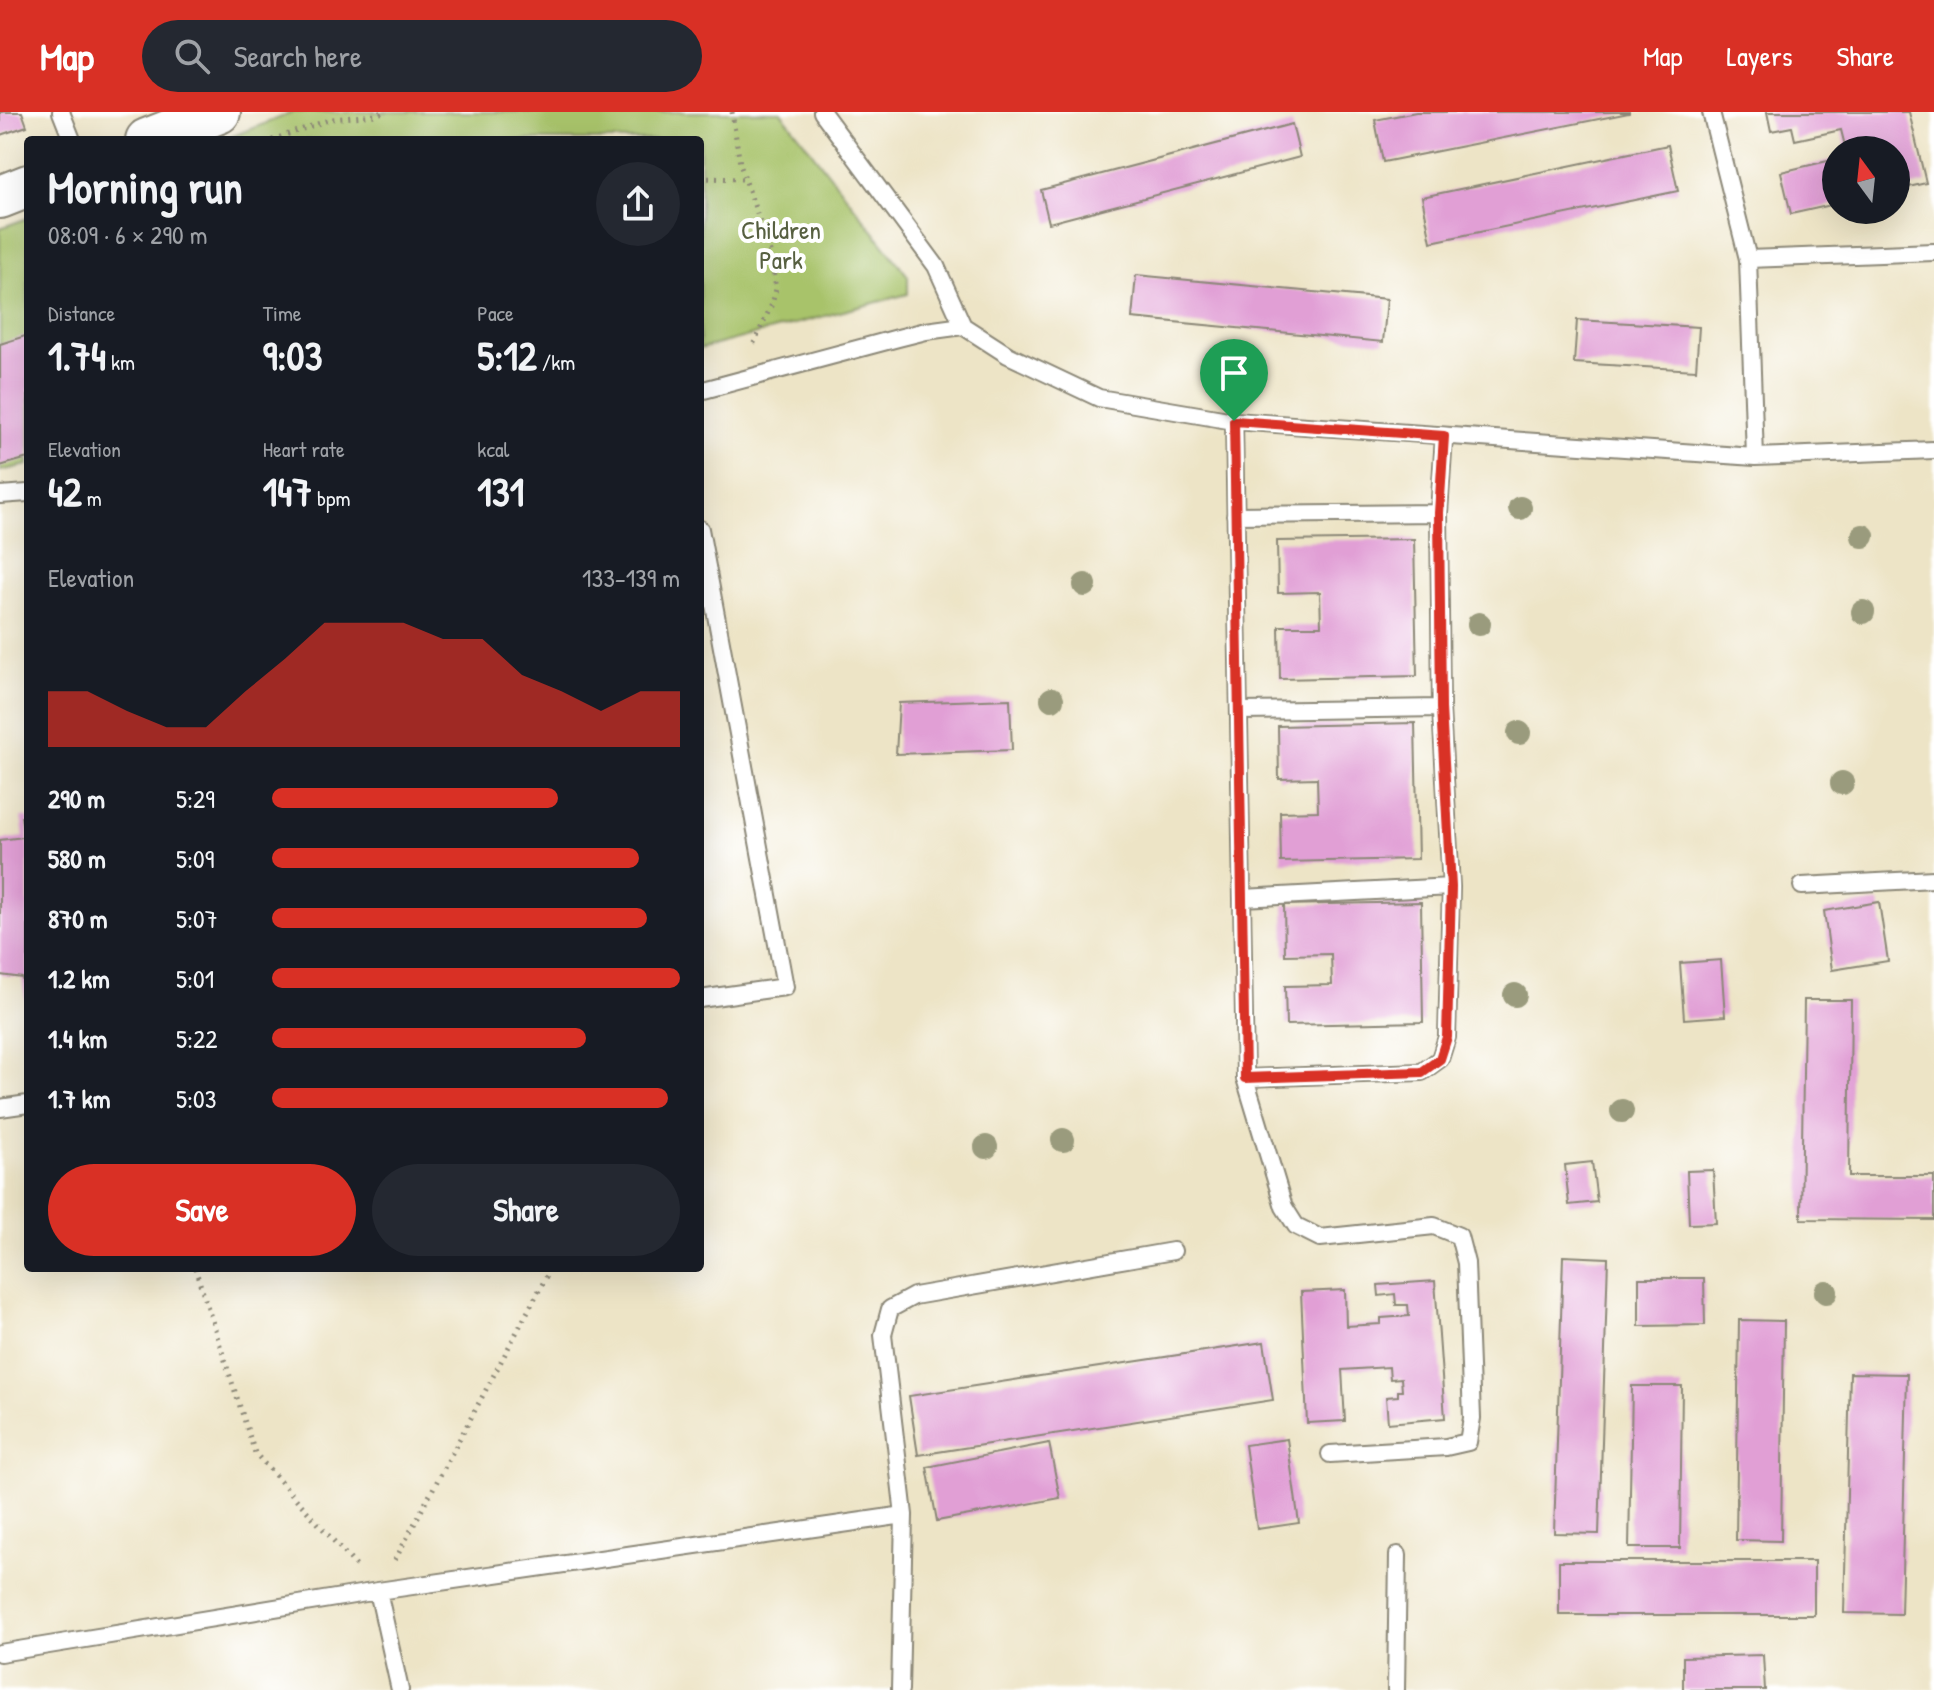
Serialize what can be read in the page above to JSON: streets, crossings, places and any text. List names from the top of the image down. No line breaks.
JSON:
{"parks":["Children Park"],"north":"top","page":{"header":"Map","search":"Search here","nav":["Map","Layers","Share"],"heading":["Morning run","08:09 · 6 × 290 m"],"stats":[["Distance","1.74 km"],["Time","9:03"],["Pace","5:12 /km"],["Elevation","42 m"],["Heart rate","147 bpm"],["kcal","131"]],"chart":["Elevation","133–139 m"],"list":[{"name":"290 m","note":"5:29"},{"name":"580 m","note":"5:09"},{"name":"870 m","note":"5:07"},{"name":"1.2 km","note":"5:01"},{"name":"1.4 km","note":"5:22"},{"name":"1.7 km","note":"5:03"}],"buttons":["Save","Share"]}}
